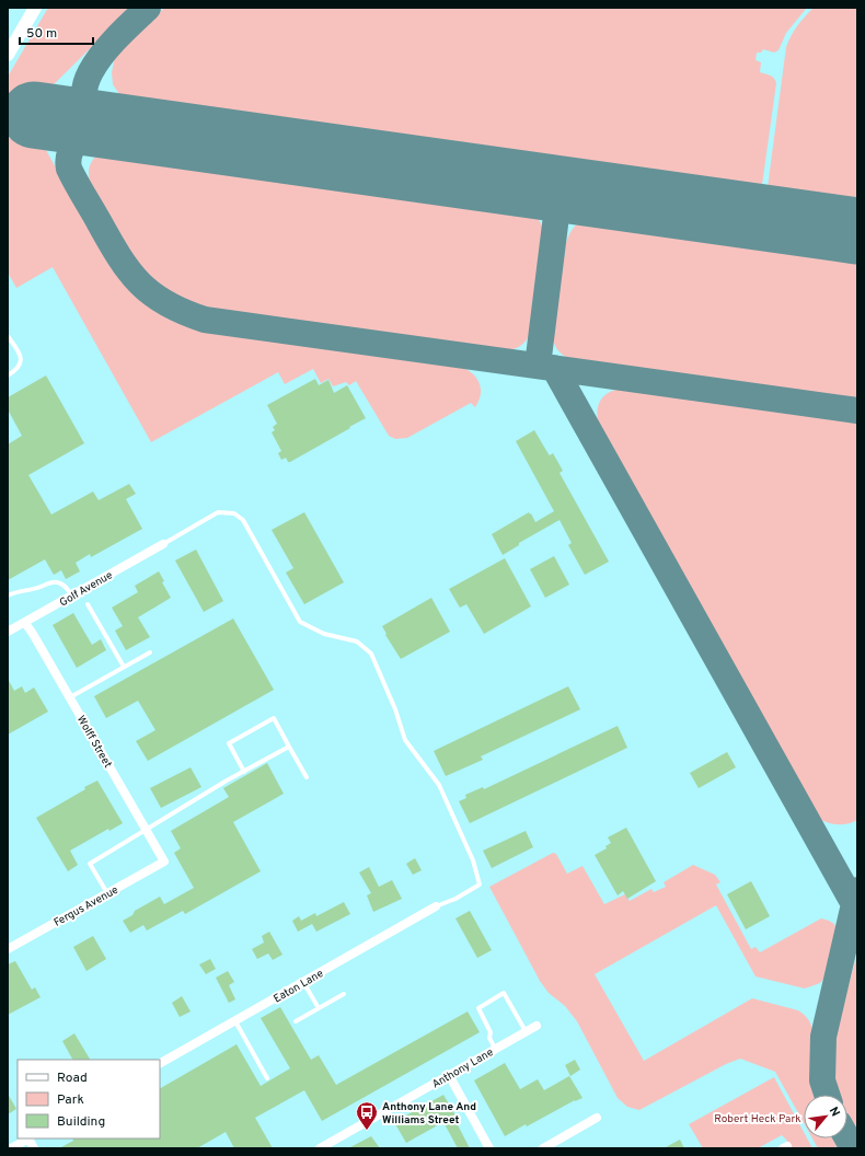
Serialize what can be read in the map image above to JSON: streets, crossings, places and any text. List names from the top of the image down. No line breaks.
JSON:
{"streets":{"street":["Golf Avenue","Wolff Street","Fergus Avenue","Eaton Lane","Anthony Lane"]},"crossings":[["Golf Avenue","Wolff Street"],["Wolff Street","Fergus Avenue"]],"parks":["Robert Heck Park"],"places":{"bus stop":["Anthony Lane And Williams Street"]},"legend":["Road","Park","Building"],"scale_bar":"50 m","north":"top right"}
